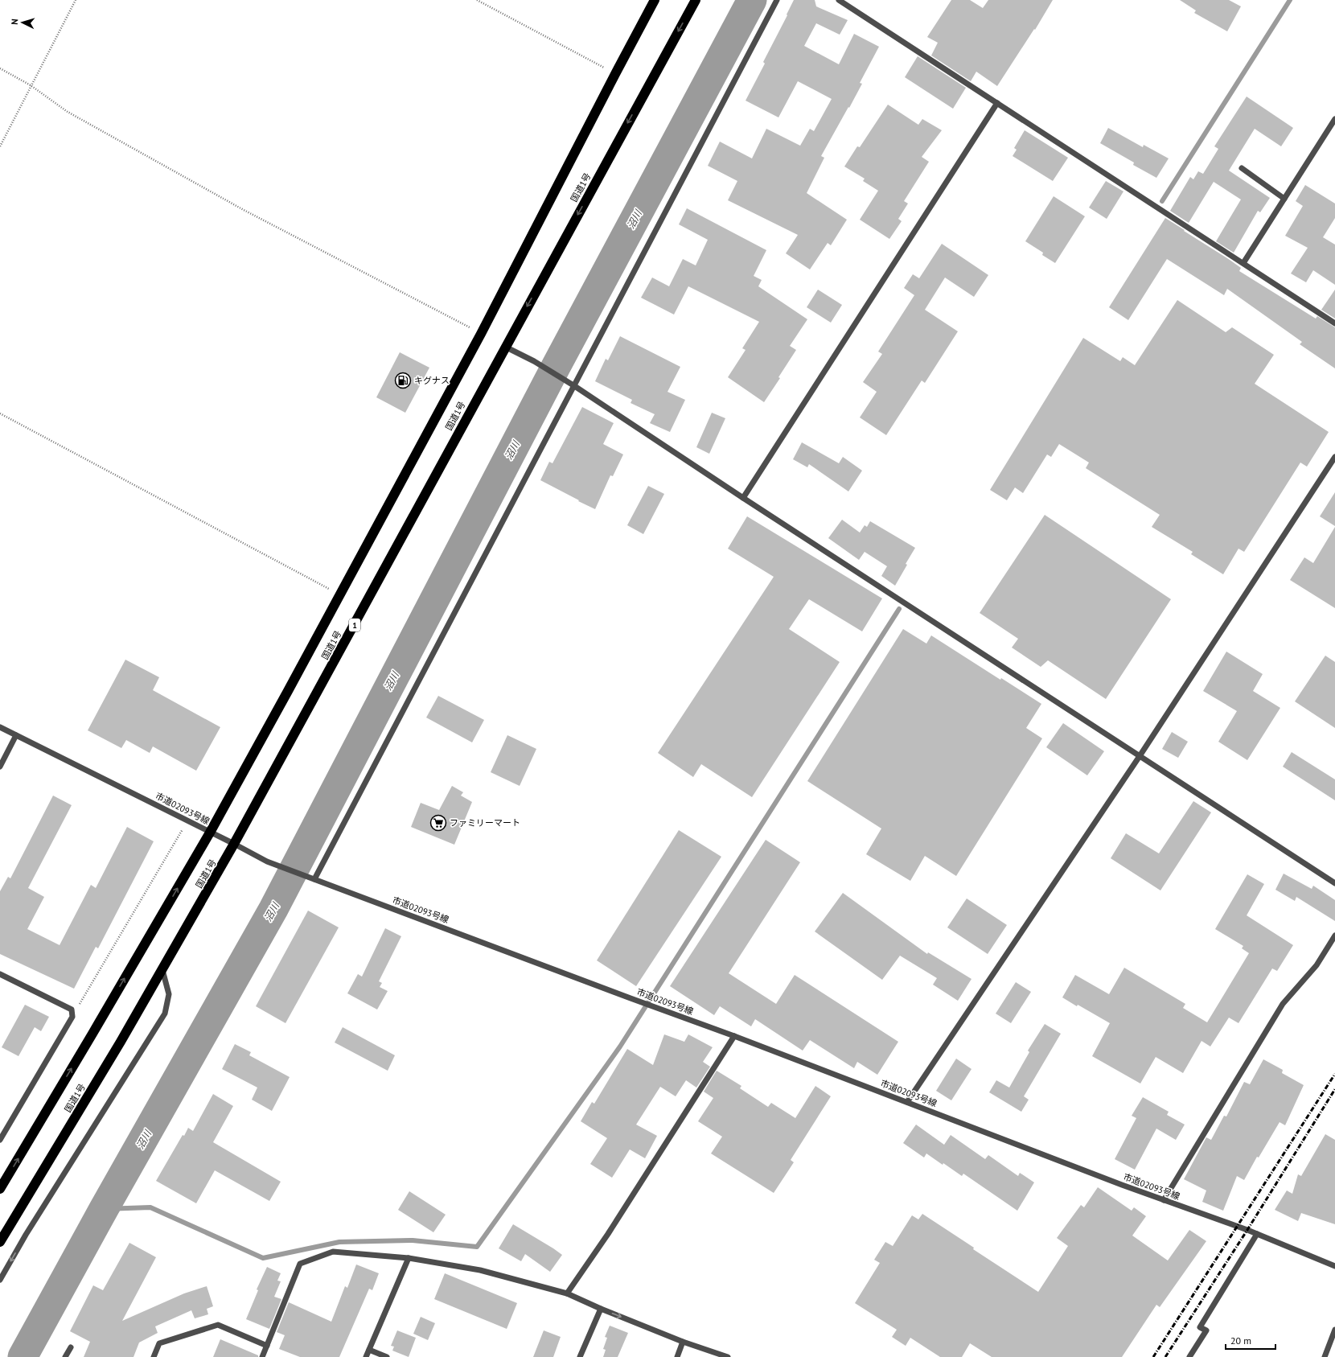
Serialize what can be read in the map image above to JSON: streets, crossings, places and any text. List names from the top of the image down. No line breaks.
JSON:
{"streets":{"highway":["国道1号","1"],"street":["市道02093号線"]},"crossings":[["国道1号","市道02093号線"]],"water":["沼川"],"places":{"fuel station":["キグナス"],"supermarket":["ファミリーマート"]},"scale_bar":"20 m","north":"left"}
